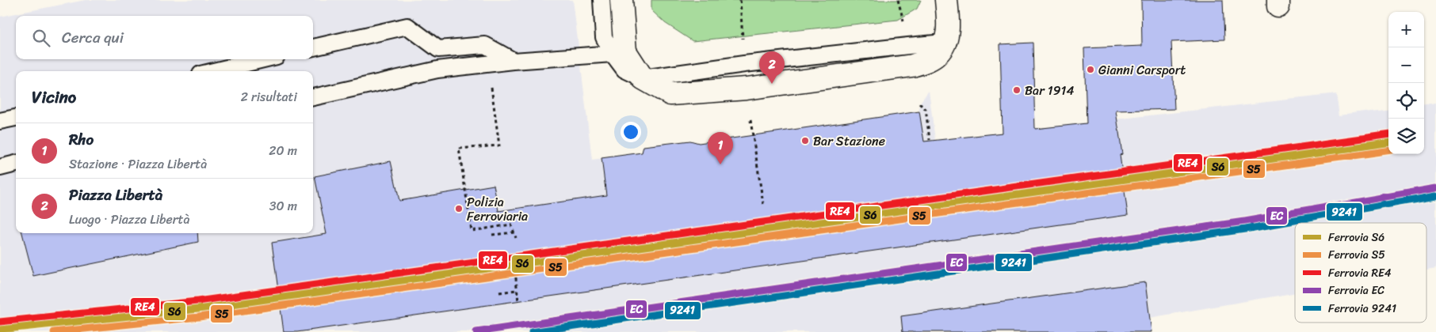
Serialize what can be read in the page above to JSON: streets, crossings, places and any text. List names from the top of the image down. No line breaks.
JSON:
{"places":["Gianni Carsport","Bar 1914","Bar Stazione","Polizia Ferroviaria"],"lines":["rail line RE4","rail line S6","rail line S5","rail line EC","rail line 9241"],"legend":["Ferrovia S6","Ferrovia S5","Ferrovia RE4","Ferrovia EC","Ferrovia 9241"],"page":{"map_buttons":["+","−"],"search":"Cerca qui","pins":["2","1"],"heading":["Vicino","2 risultati"],"list":[{"mark":"1","name":"Rho","note":"Stazione · Piazza Libertà","value":"20 m"},{"mark":"2","name":"Piazza Libertà","note":"Luogo · Piazza Libertà","value":"30 m"}]}}
